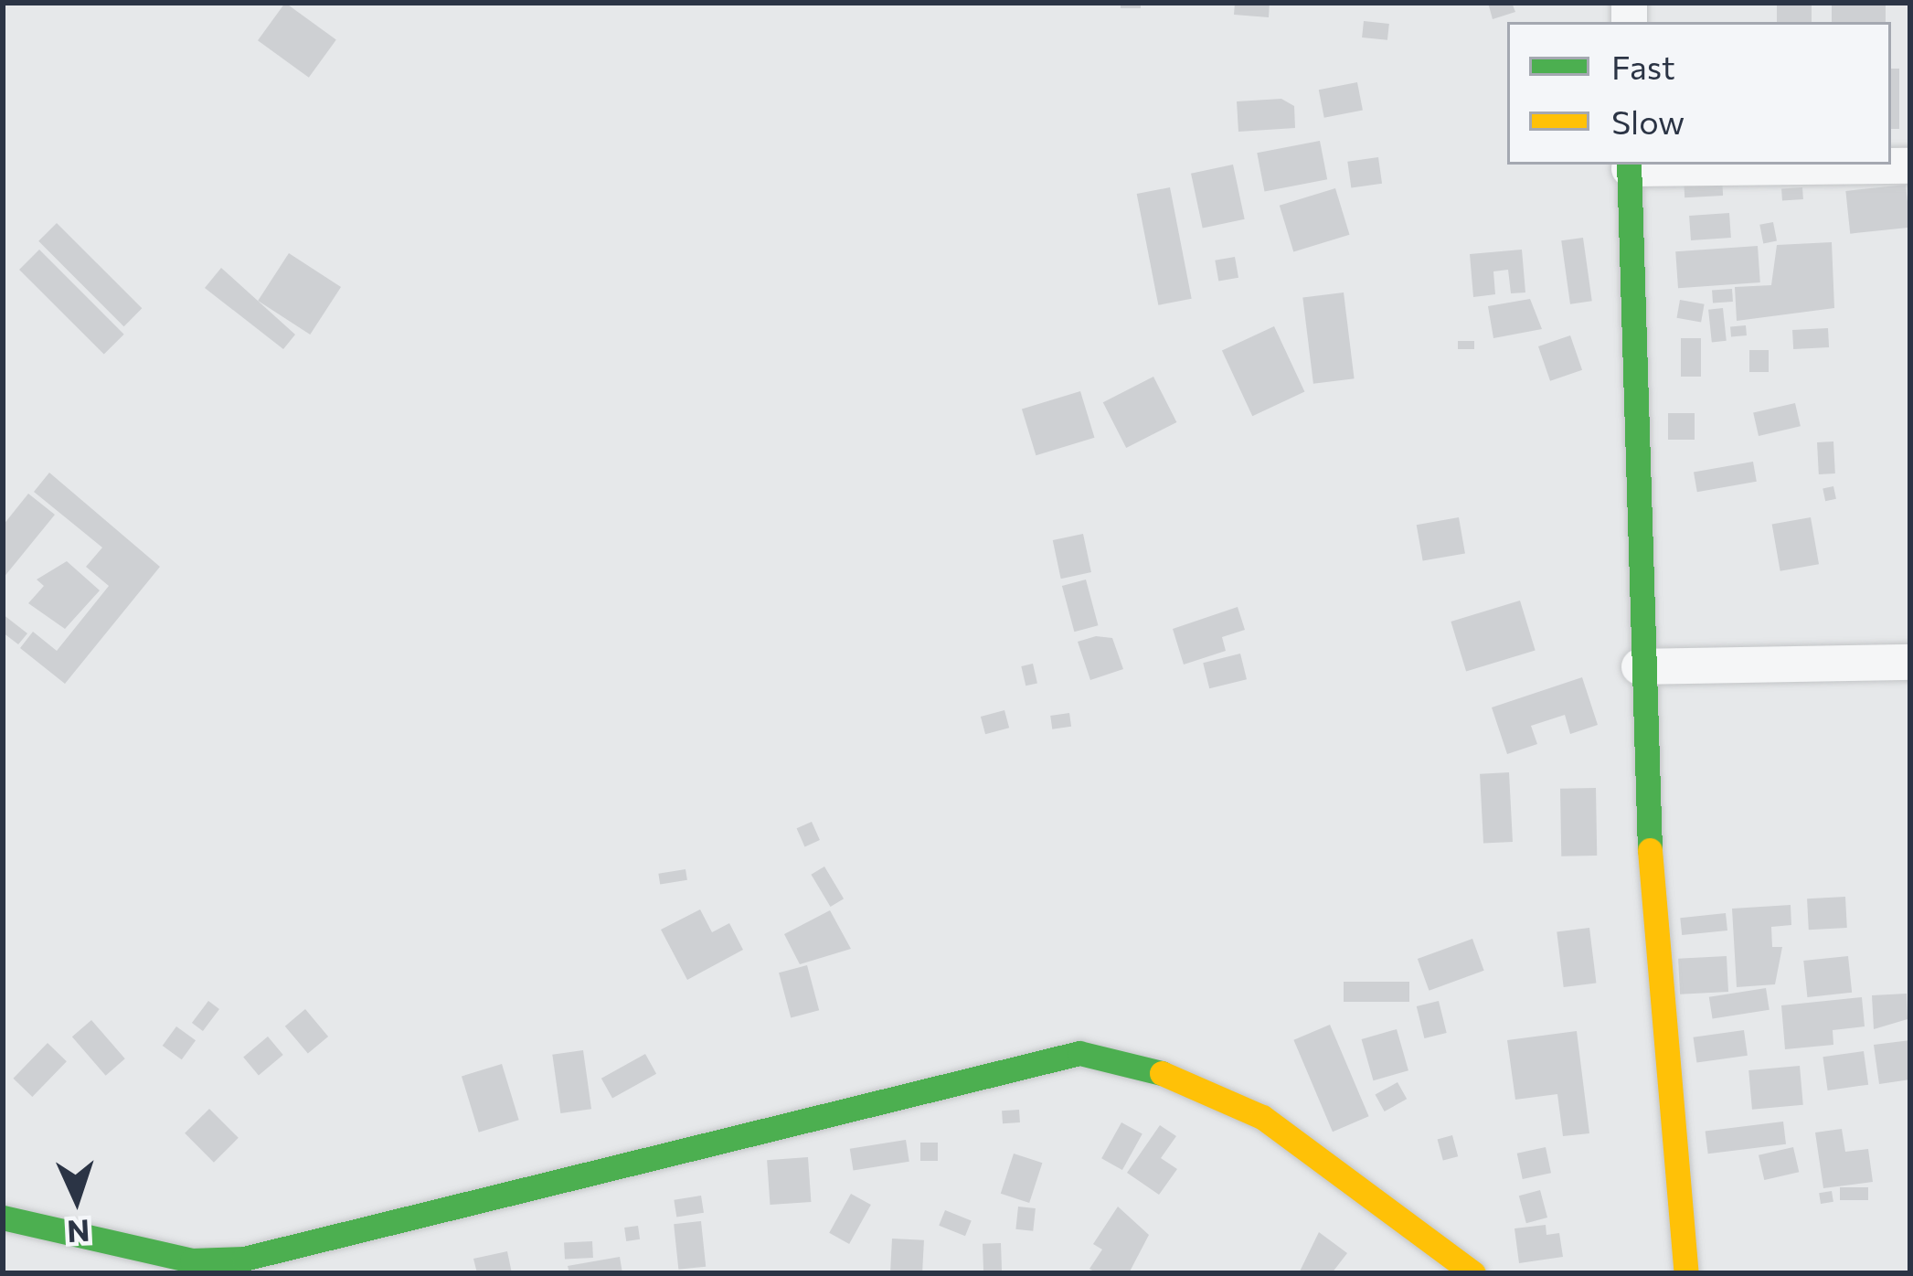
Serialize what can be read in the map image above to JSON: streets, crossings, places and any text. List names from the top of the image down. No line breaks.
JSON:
{"legend":["Fast","Slow"],"north":"bottom"}
